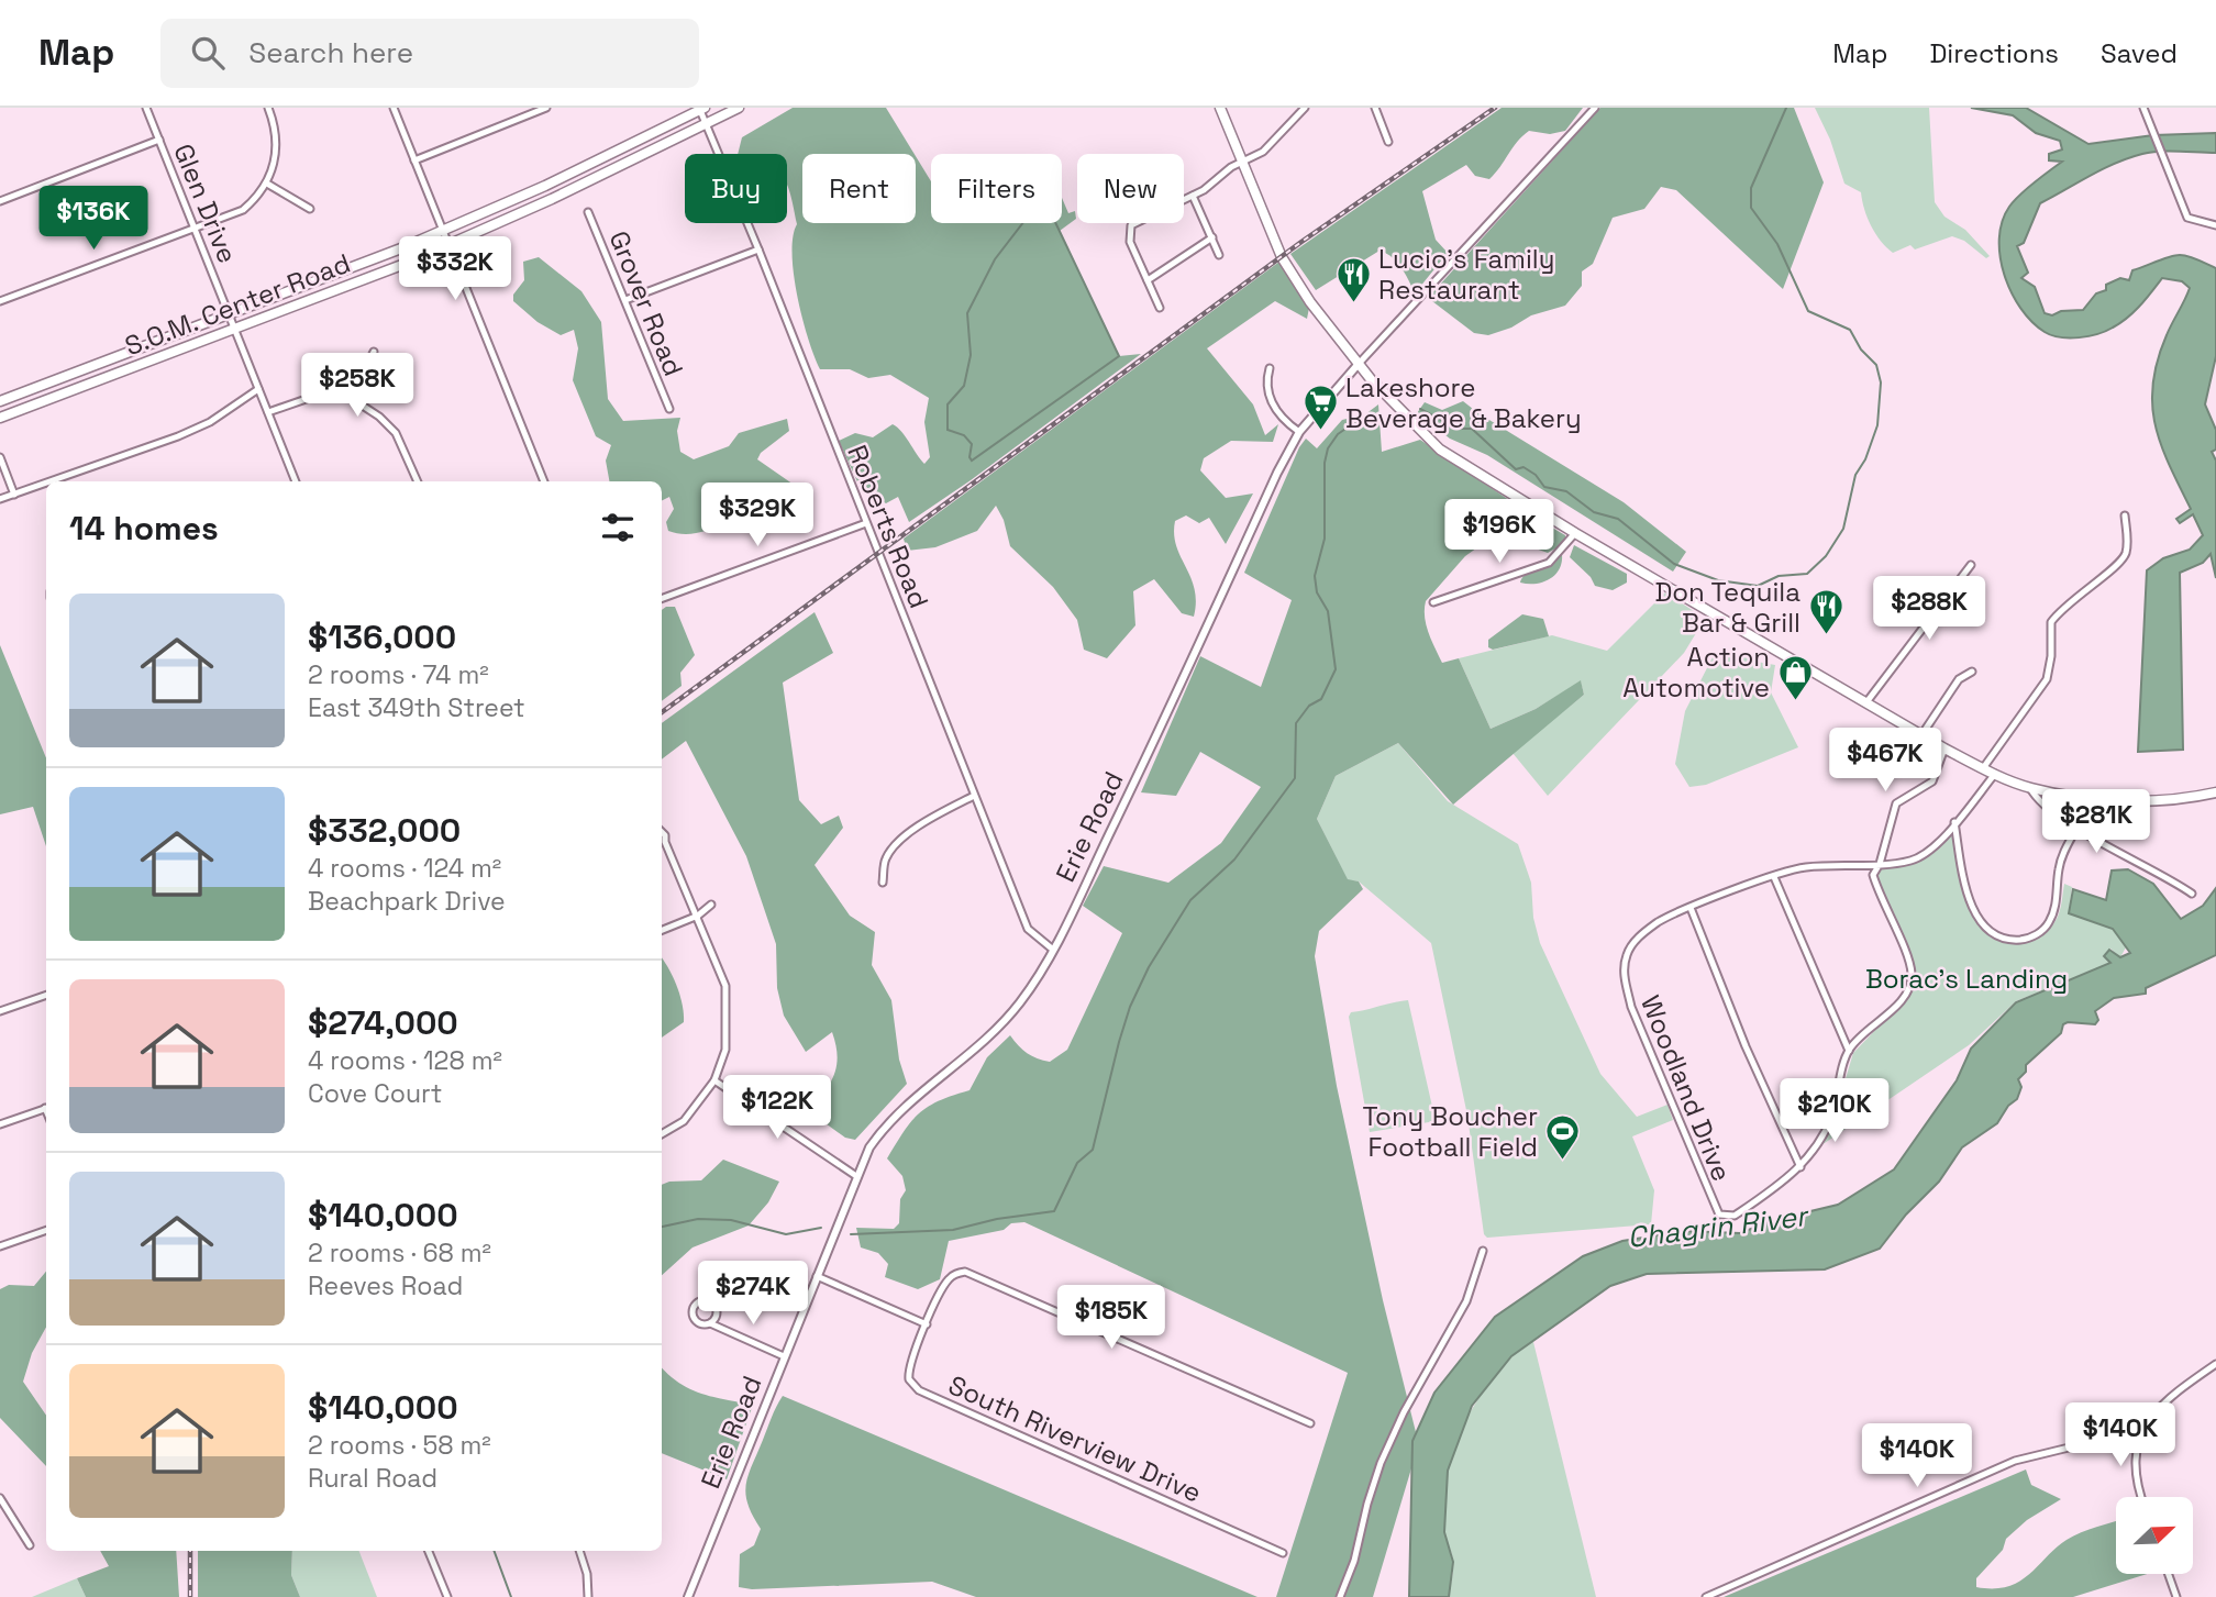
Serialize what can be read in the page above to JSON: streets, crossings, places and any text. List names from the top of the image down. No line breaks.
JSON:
{"streets":{"main road":["S.O.M. Center Road"],"street":["Glen Drive","Grover Road","Roberts Road","Erie Road","Woodland Drive","South Riverview Drive"]},"crossings":[["Glen Drive","S.O.M. Center Road"],["S.O.M. Center Road","Roberts Road"],["Roberts Road","Erie Road"]],"water":["Chagrin River"],"parks":["Borac's Landing"],"places":{"restaurant":["Lucio's Family Restaurant","Don Tequila Bar & Grill"],"supermarket":["Lakeshore Beverage & Bakery"],"shop":["Action Automotive"],"sports":["Tony Boucher Football Field"]},"north":"top right","page":{"header":"Map","search":"Search here","nav":["Map","Directions","Saved"],"chip":["Buy","Rent","Filters","New"],"price":["$136K","$332K","$258K","$329K","$196K","$288K","$467K","$281K","$122K","$210K","$274K","$185K","$140K","$140K"],"heading":"14 homes","list":[{"name":"$136,000","note":"2 rooms · 74 m² · East 349th Street"},{"name":"$332,000","note":"4 rooms · 124 m² · Beachpark Drive"},{"name":"$274,000","note":"4 rooms · 128 m² · Cove Court"},{"name":"$140,000","note":"2 rooms · 68 m² · Reeves Road"},{"name":"$140,000","note":"2 rooms · 58 m² · Rural Road"}]}}
